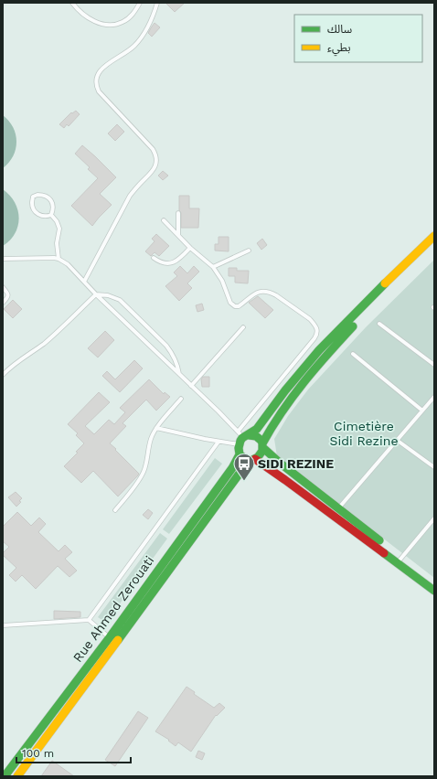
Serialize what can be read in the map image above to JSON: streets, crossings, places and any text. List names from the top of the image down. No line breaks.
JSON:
{"streets":{"main road":["Rue Ahmed Zerouati"]},"parks":["Cimetière Sidi Rezine"],"places":{"bus stop":["SIDI REZINE"]},"legend":["سالك","بطيء"],"scale_bar":"100 m"}
